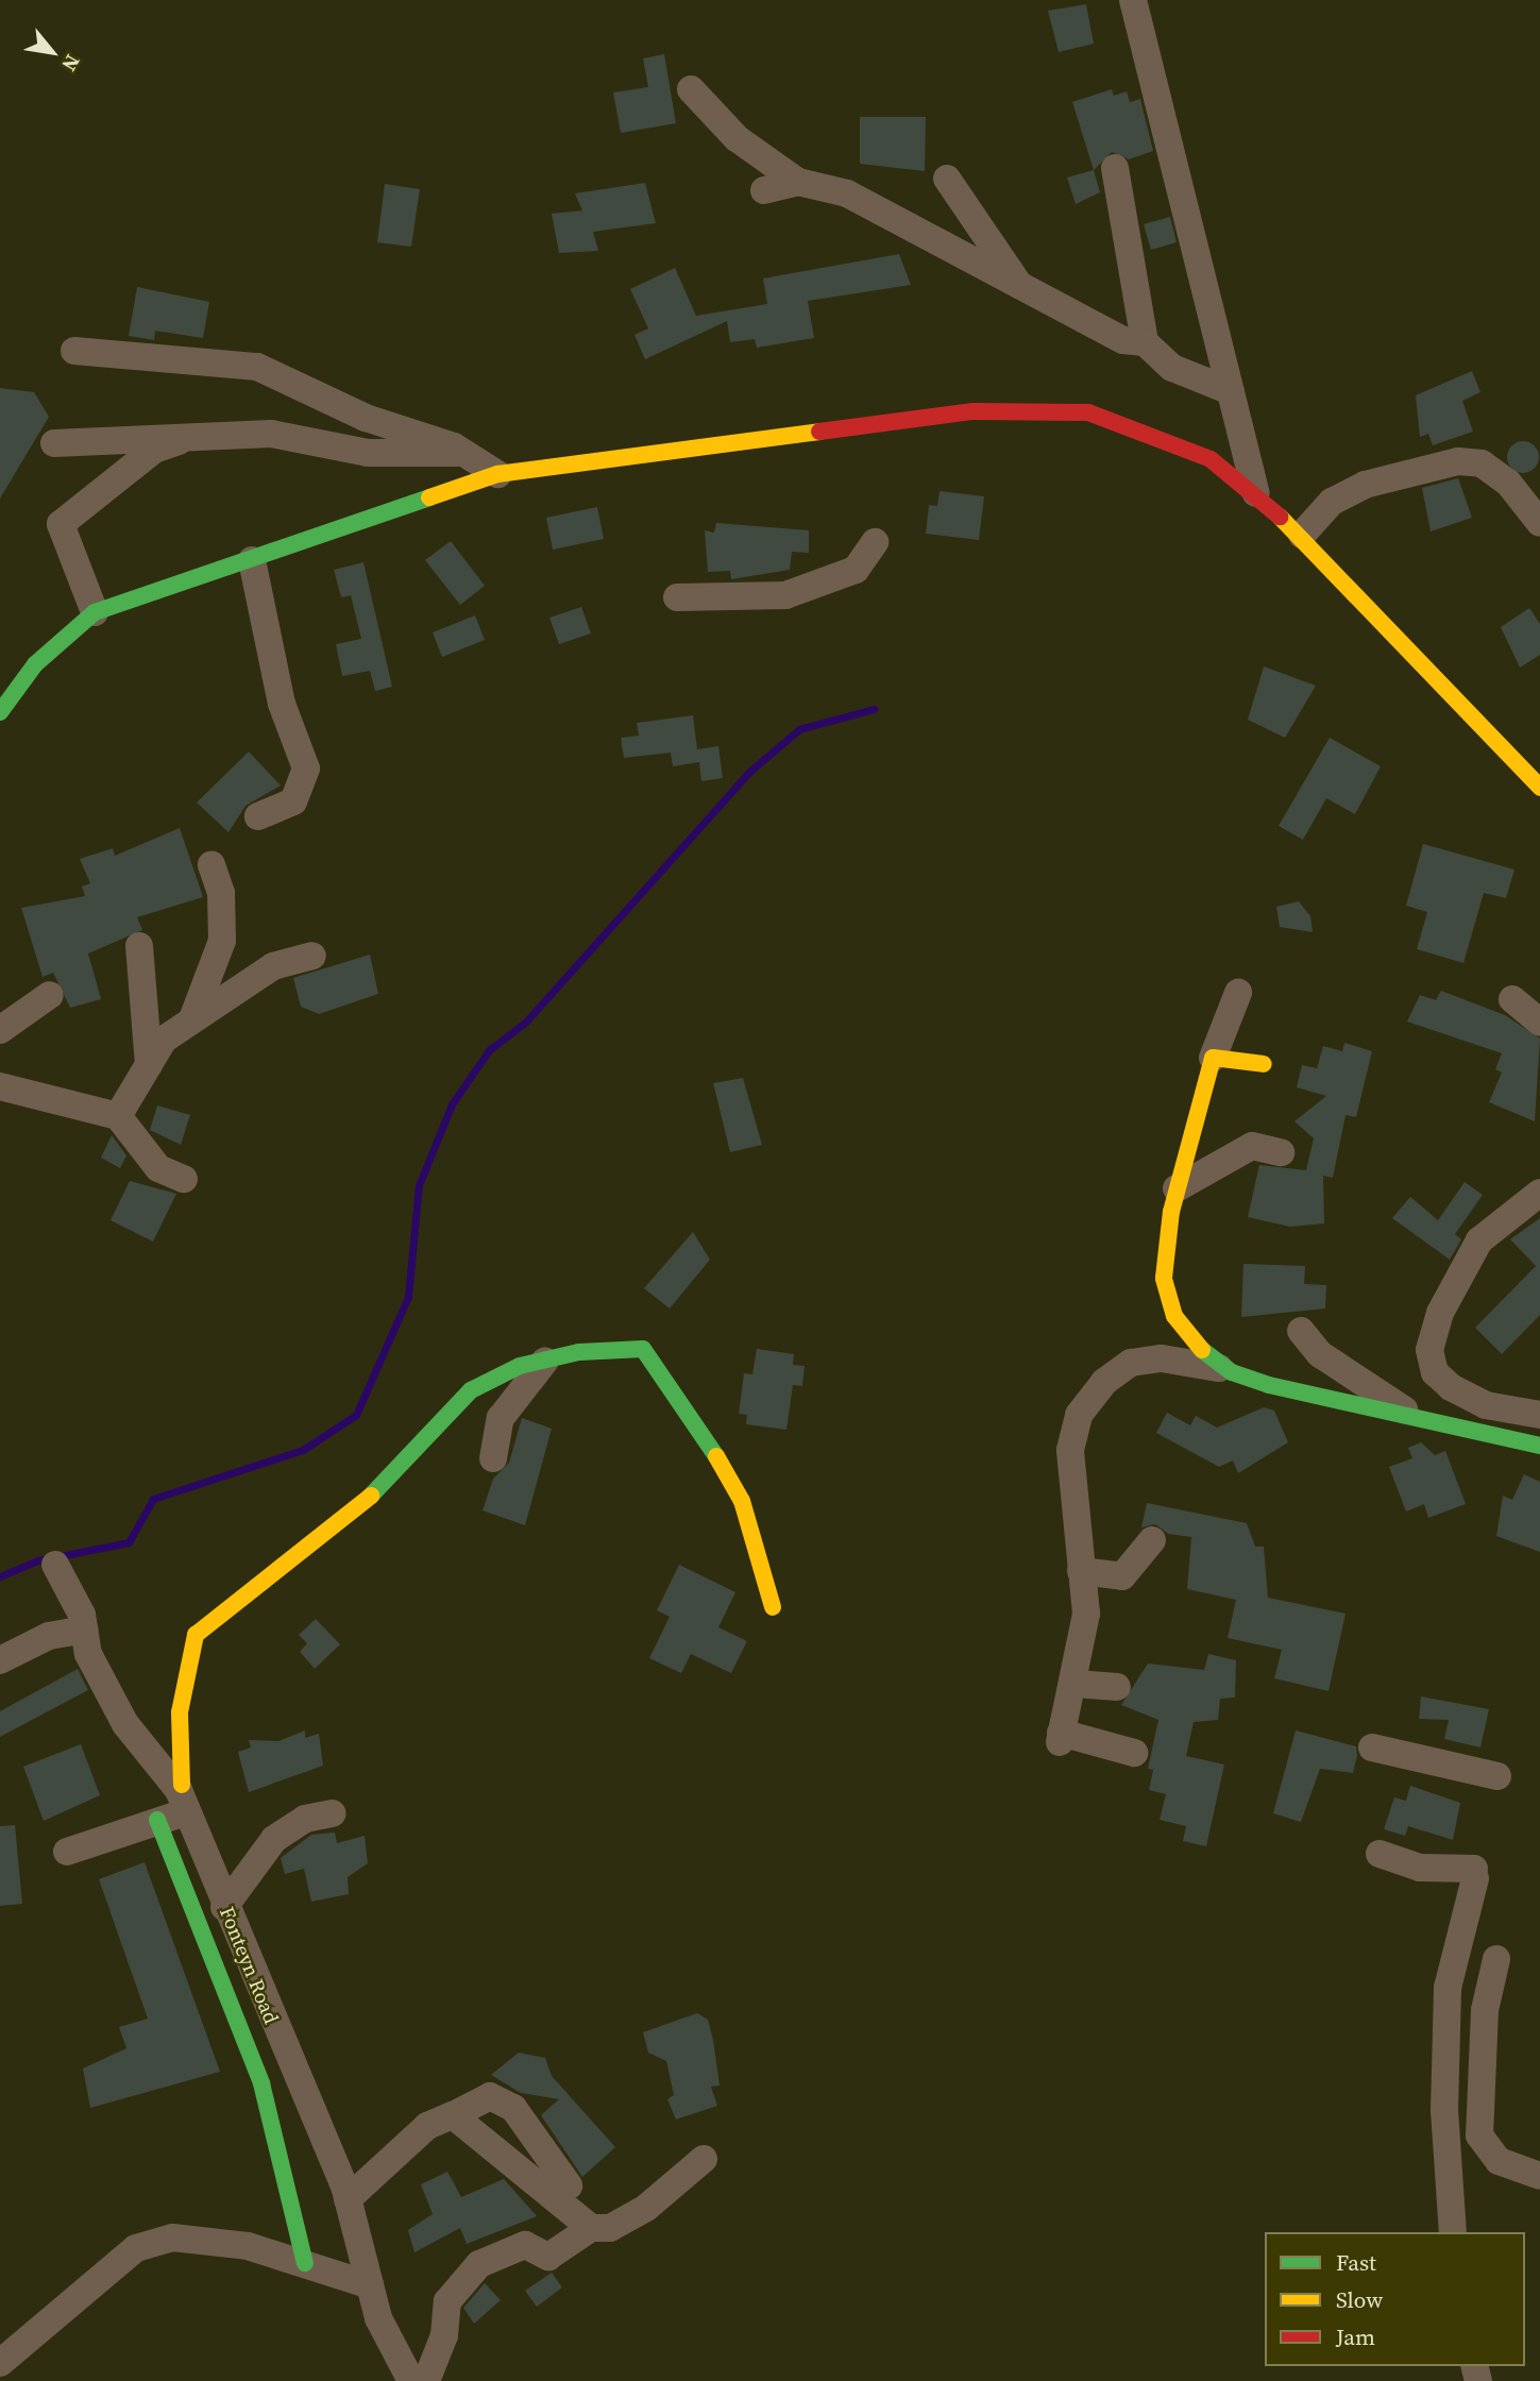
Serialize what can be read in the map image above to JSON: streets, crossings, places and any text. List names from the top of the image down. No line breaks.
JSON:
{"streets":{"street":["Fonteyn Road"]},"legend":["Fast","Slow","Jam"],"north":"bottom right"}
